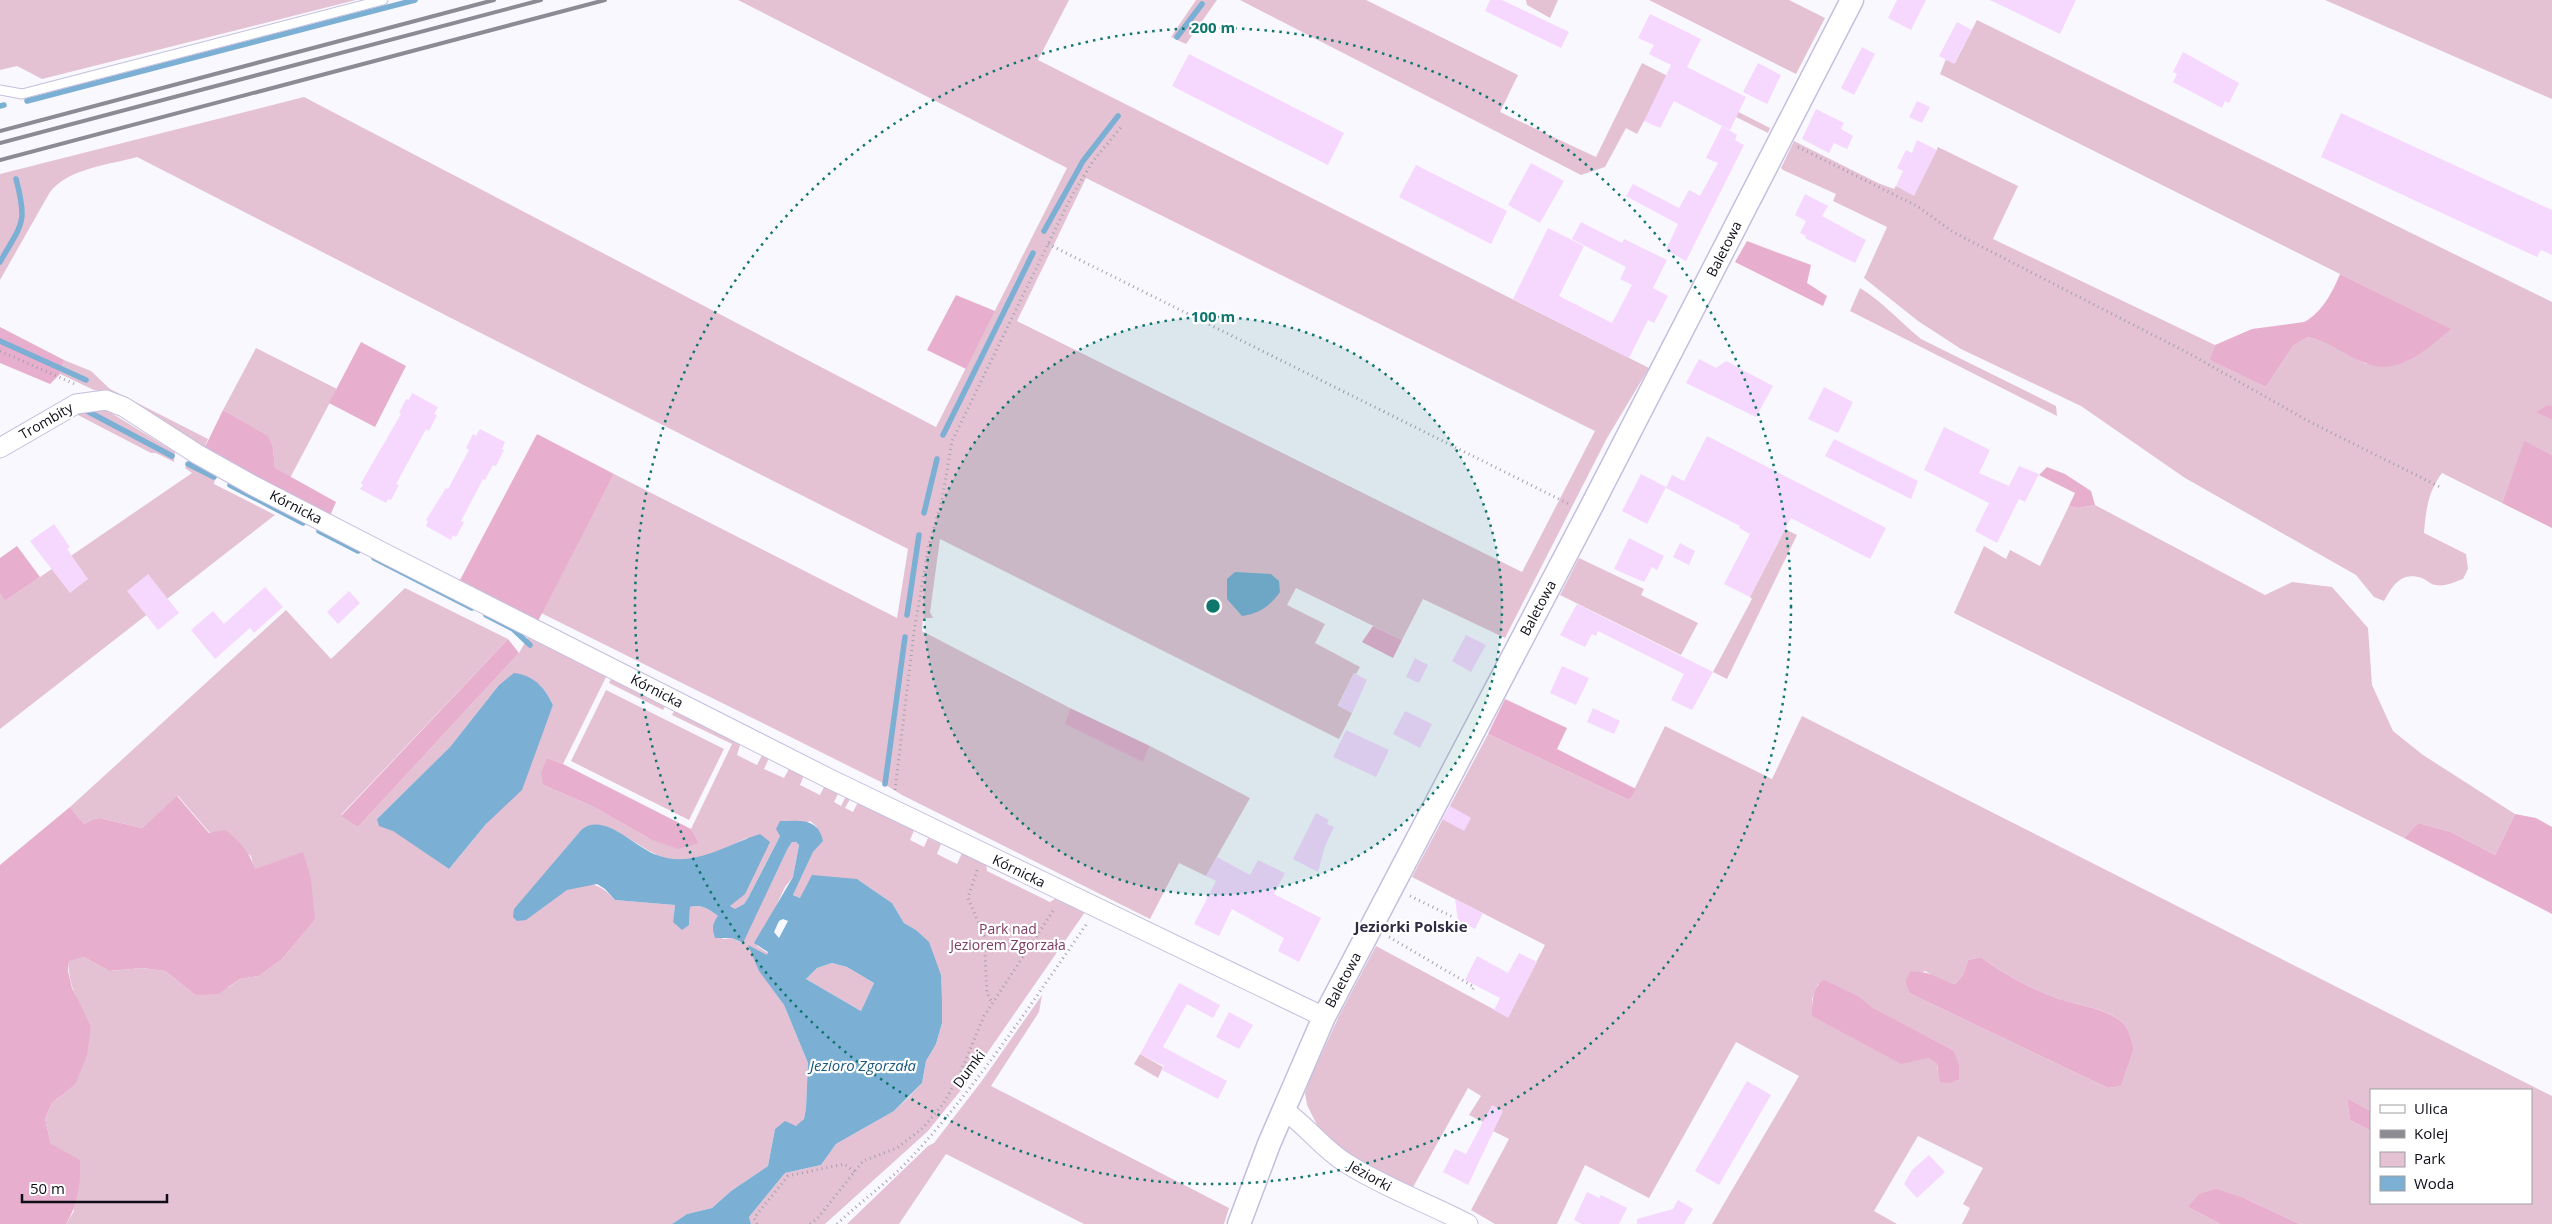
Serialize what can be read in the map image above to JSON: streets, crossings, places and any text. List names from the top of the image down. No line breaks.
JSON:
{"streets":{"street":["Baletowa","Trombity","Kórnicka","Jeziorki"],"path":["Dumki"]},"crossings":[["Baletowa","Kórnicka"],["Baletowa","Jeziorki"],["Trombity","Kórnicka"],["Kórnicka","Dumki"]],"districts":["Jeziorki Polskie"],"water":["Jezioro Zgorzała"],"parks":["Park nad Jeziorem Zgorzała"],"legend":["Ulica","Kolej","Park","Woda"],"scale_bar":"50 m","rings":["200 m","100 m"]}
